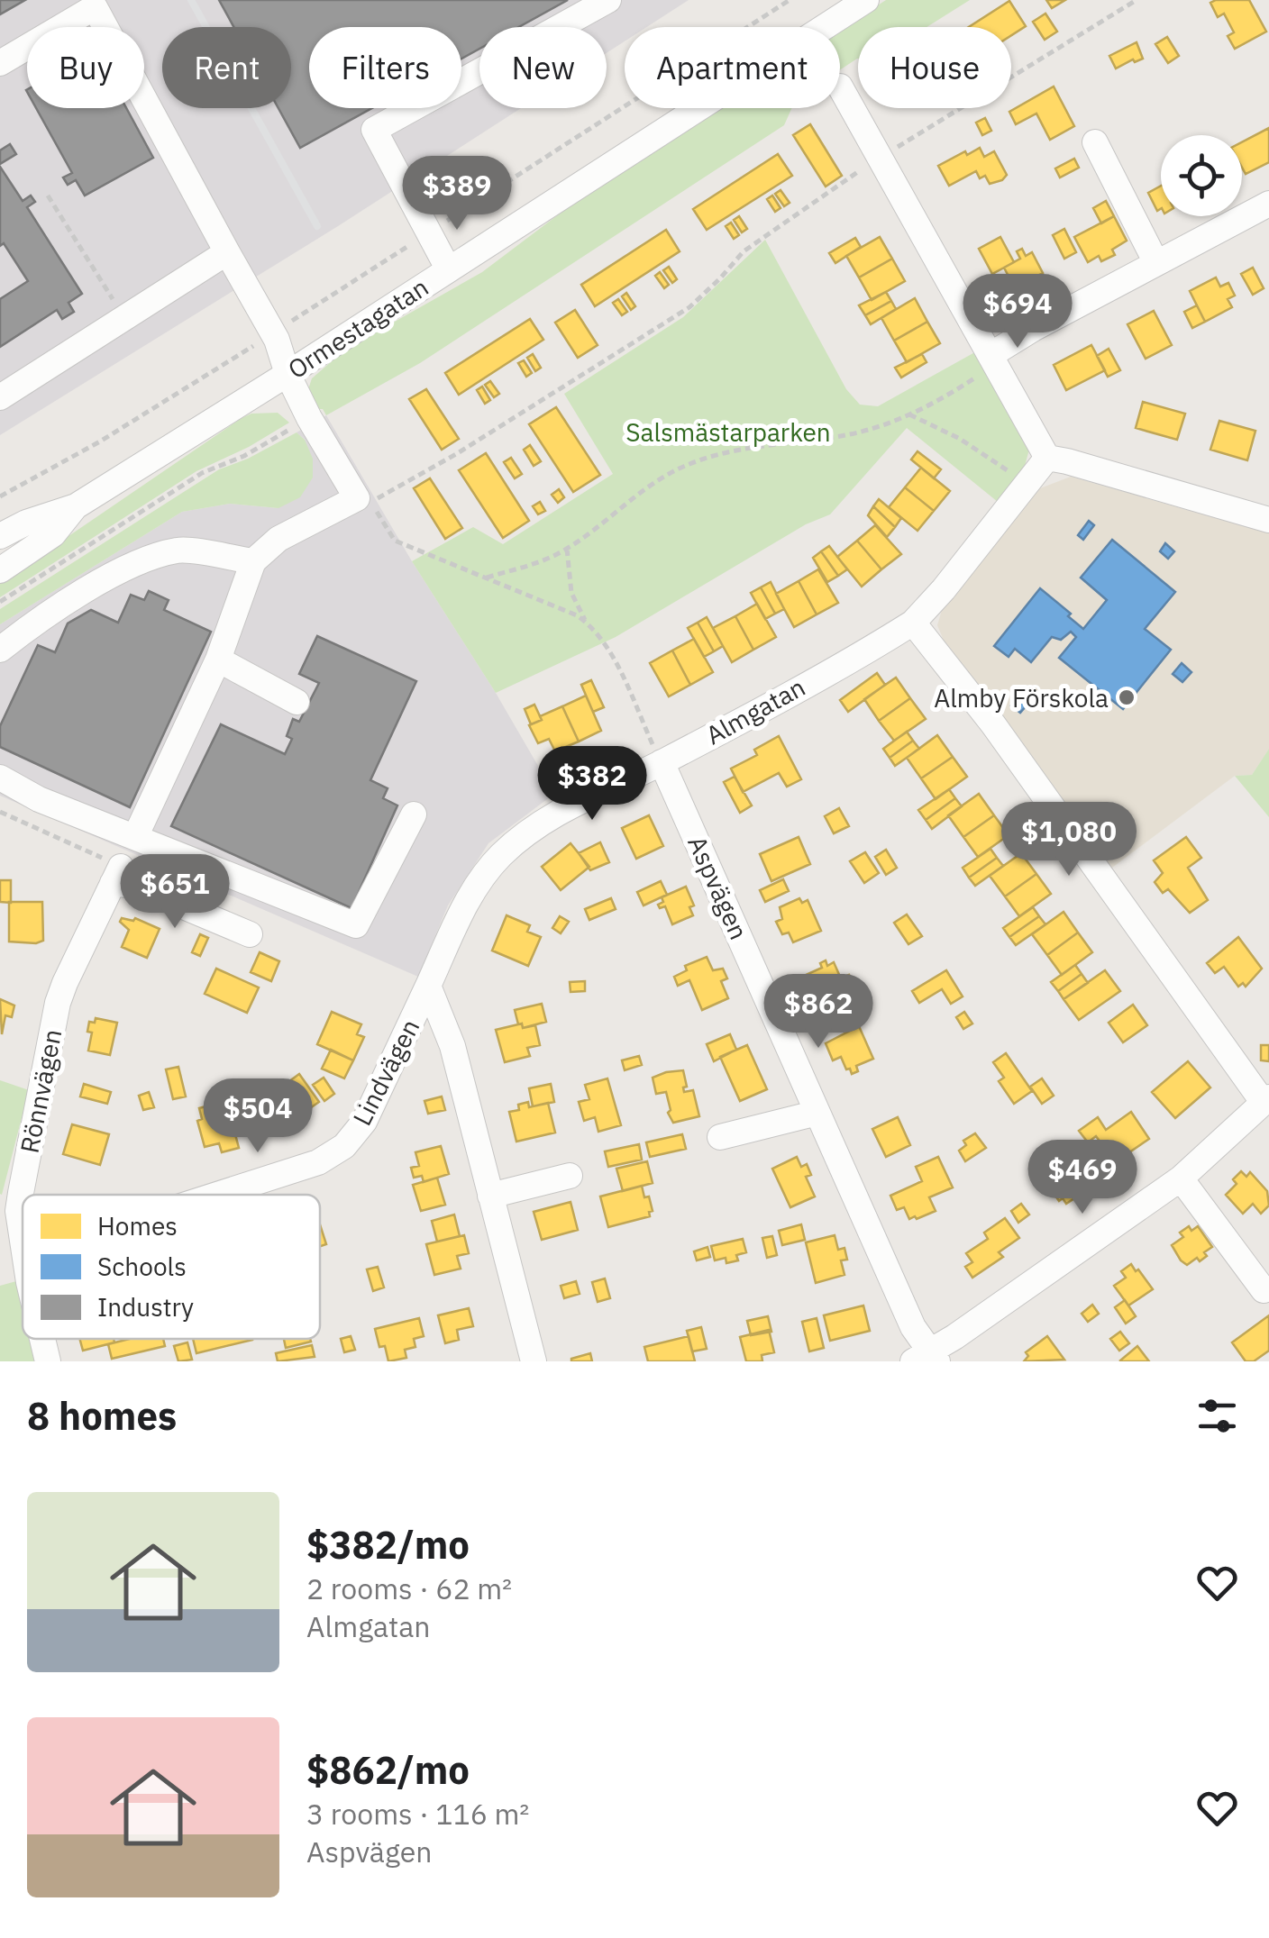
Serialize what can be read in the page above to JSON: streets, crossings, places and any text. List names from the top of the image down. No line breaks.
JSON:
{"streets":{"street":["Ormestagatan","Almgatan","Aspvägen","Lindvägen","Rönnvägen"]},"crossings":[["Almgatan","Aspvägen"],["Almgatan","Lindvägen"]],"parks":["Salsmästarparken"],"places":["Almby Förskola"],"legend":["Homes","Schools","Industry"],"page":{"chip":["Buy","Rent","Filters","New","Apartment","House"],"price":["$389","$694","$382","$1,080","$651","$862","$504","$469"],"heading":"8 homes","list":[{"name":"$382/mo","note":"2 rooms · 62 m² · Almgatan"},{"name":"$862/mo","note":"3 rooms · 116 m² · Aspvägen"}]}}
